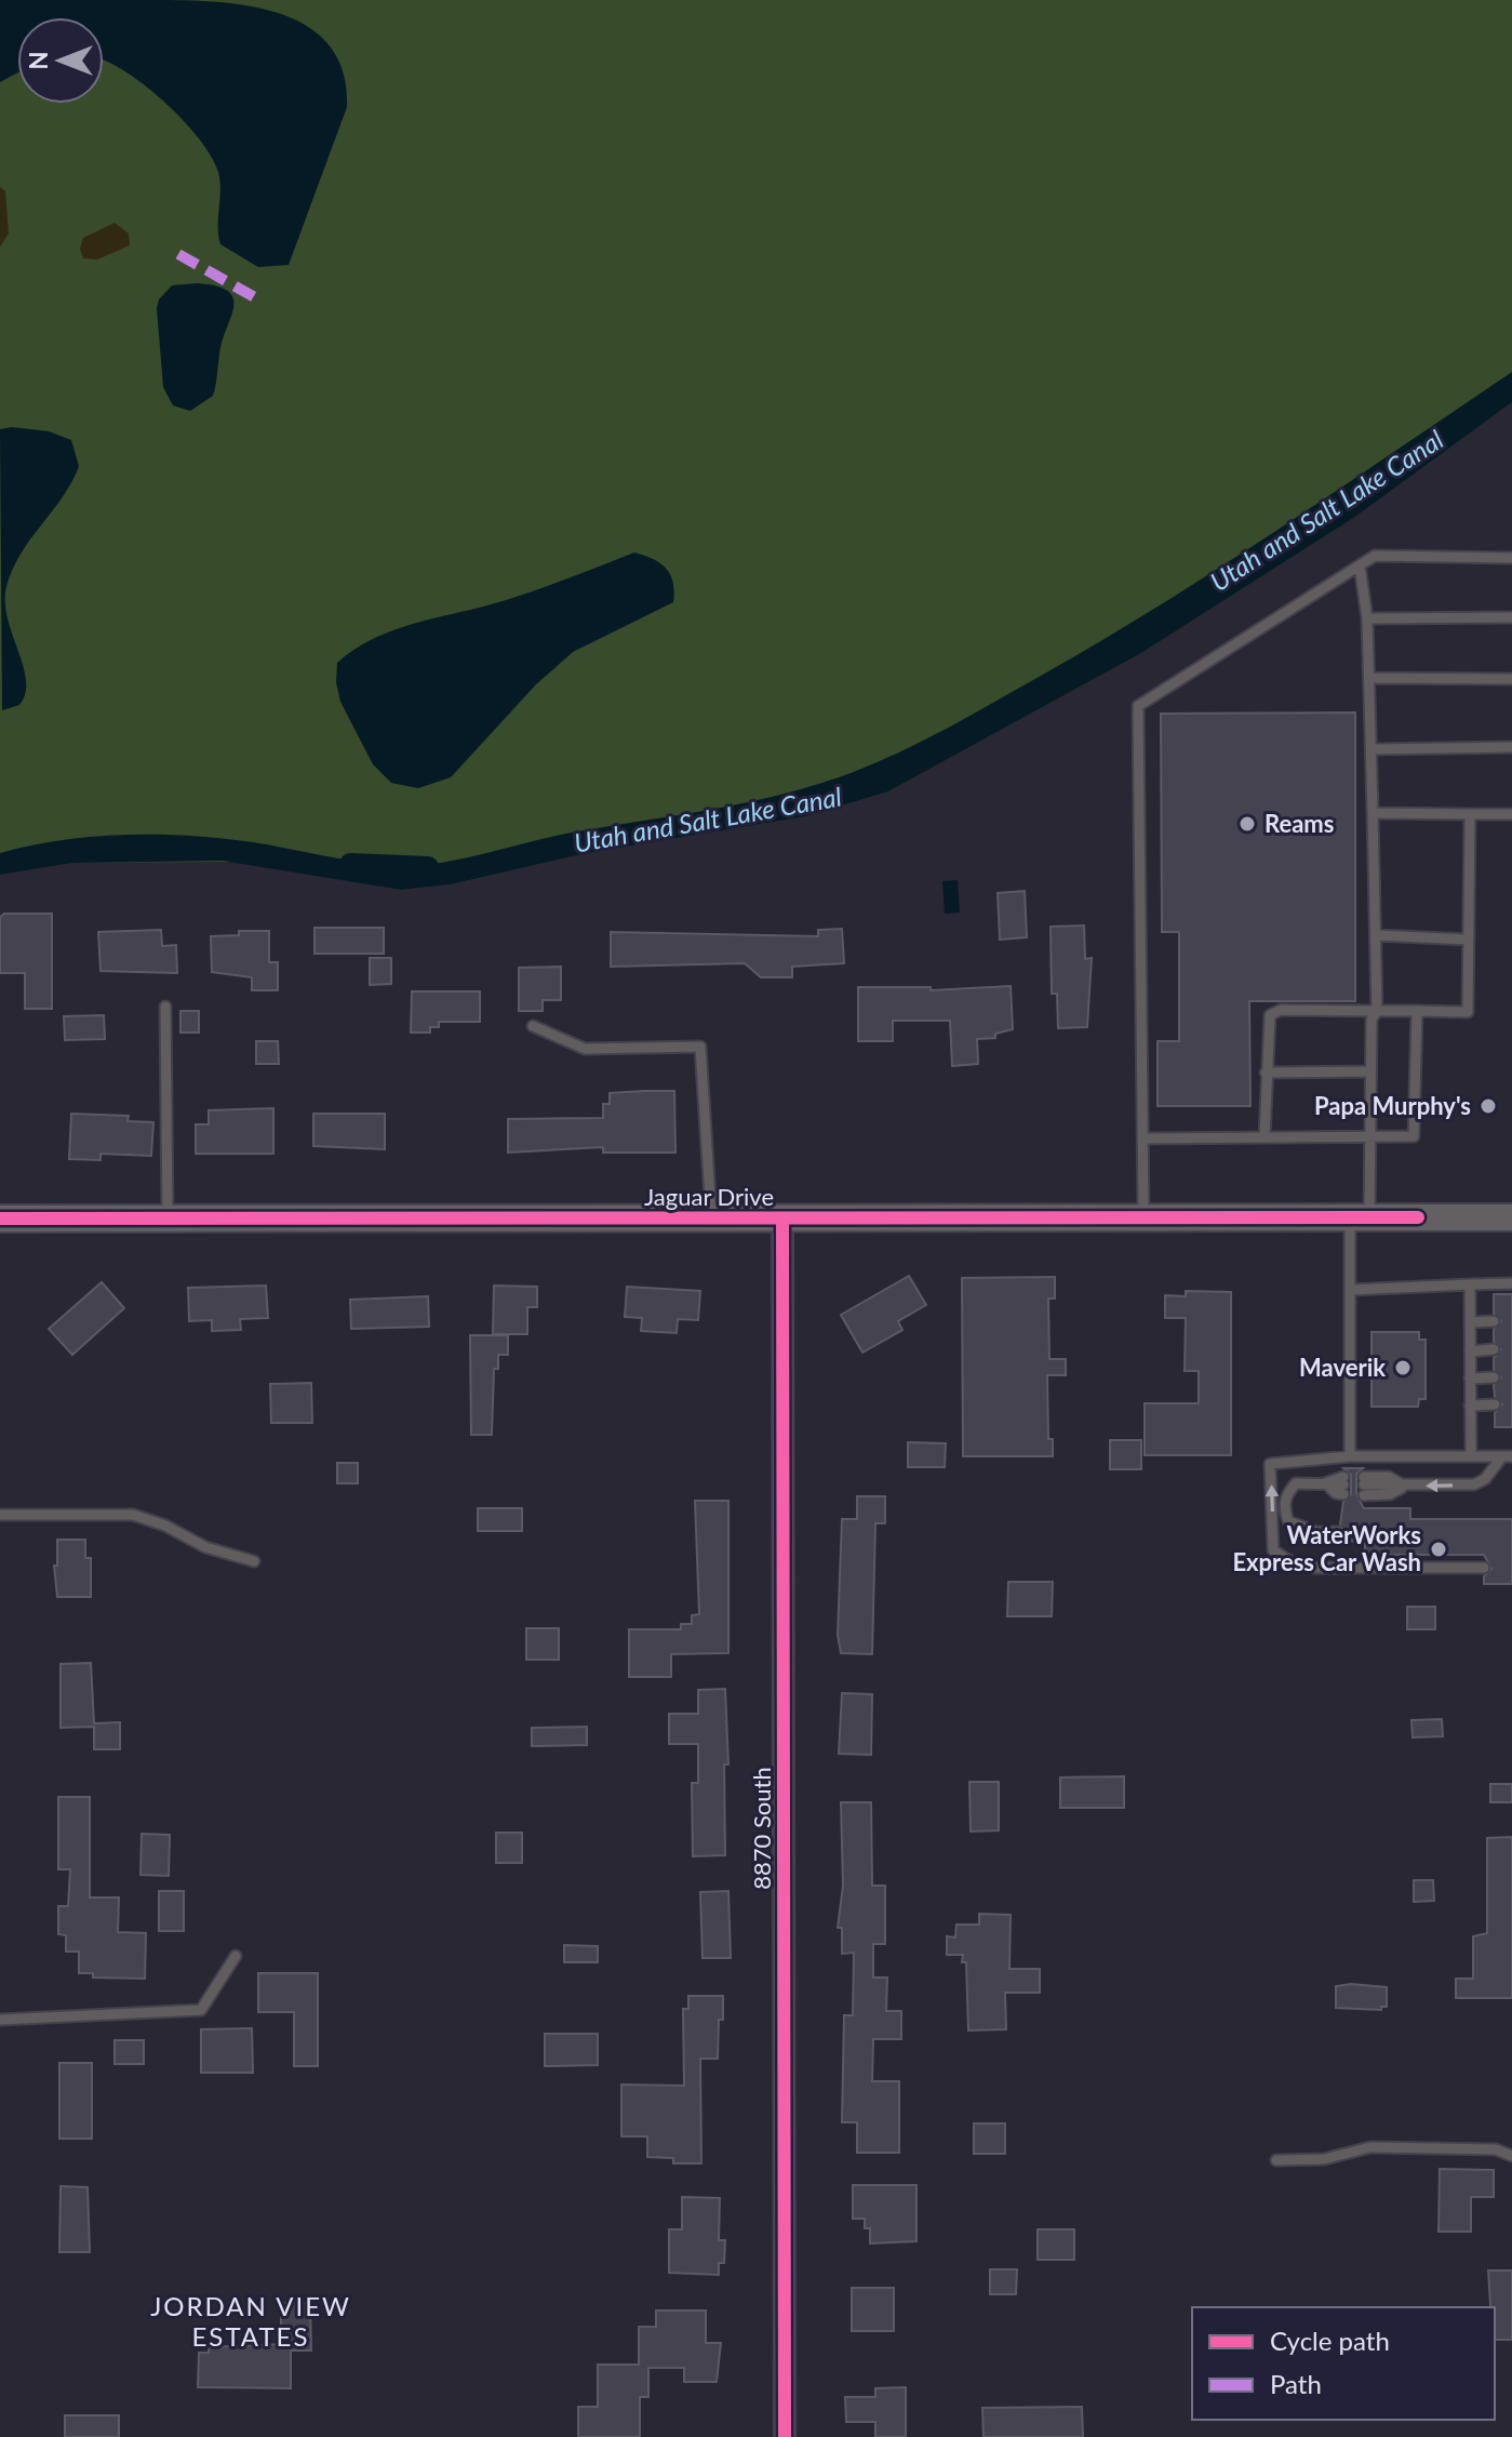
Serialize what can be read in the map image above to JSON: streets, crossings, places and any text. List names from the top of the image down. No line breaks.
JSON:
{"streets":{"main road":["Jaguar Drive"],"street":["8870 South"]},"crossings":[["Jaguar Drive","8870 South"]],"districts":["JORDAN VIEW ESTATES"],"water":["Utah and Salt Lake Canal"],"places":["Reams","Papa Murphy's","Maverik","WaterWorks Express Car Wash"],"legend":["Cycle path","Path"],"north":"left"}
